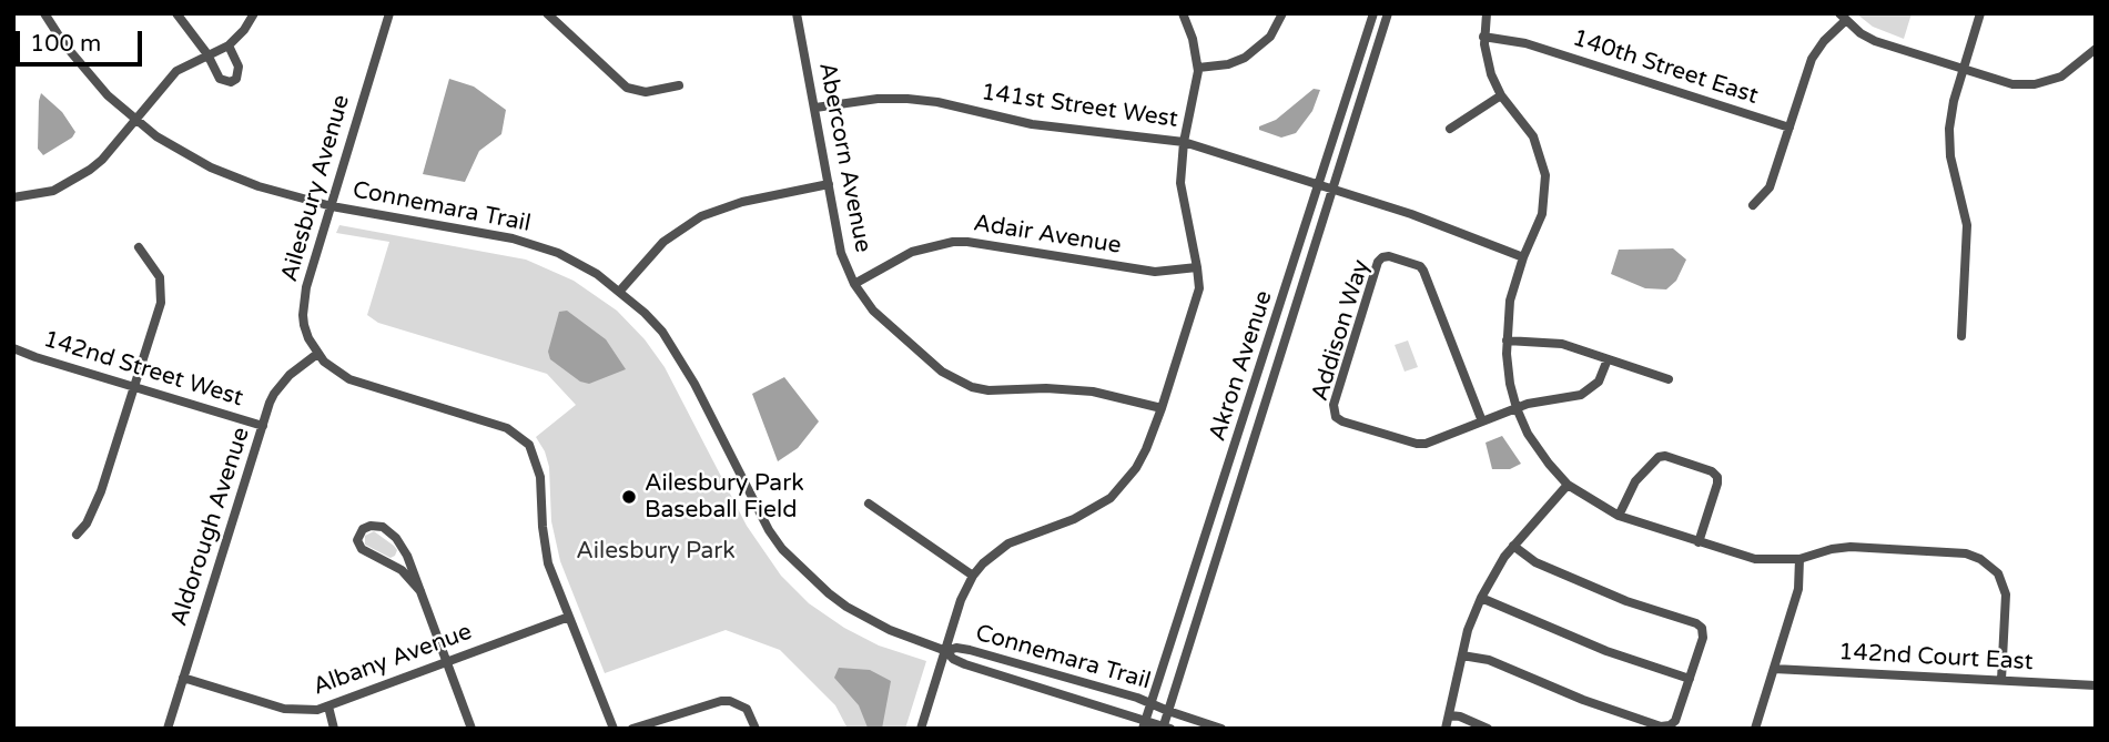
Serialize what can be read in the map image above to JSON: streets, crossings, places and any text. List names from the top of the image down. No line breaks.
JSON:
{"streets":{"street":["140th Street East","141st Street West","Abercorn Avenue","Ailesbury Avenue","Connemara Trail","Adair Avenue","Addison Way","Akron Avenue","142nd Street West","Aldorough Avenue","142nd Court East","Albany Avenue"]},"crossings":[["141st Street West","Abercorn Avenue"],["141st Street West","Akron Avenue"],["Abercorn Avenue","Adair Avenue"],["Ailesbury Avenue","Connemara Trail"],["Ailesbury Avenue","Aldorough Avenue"],["Connemara Trail","Akron Avenue"],["142nd Street West","Aldorough Avenue"],["Aldorough Avenue","Albany Avenue"]],"parks":["Ailesbury Park"],"places":["Ailesbury Park Baseball Field"],"scale_bar":"100 m"}
